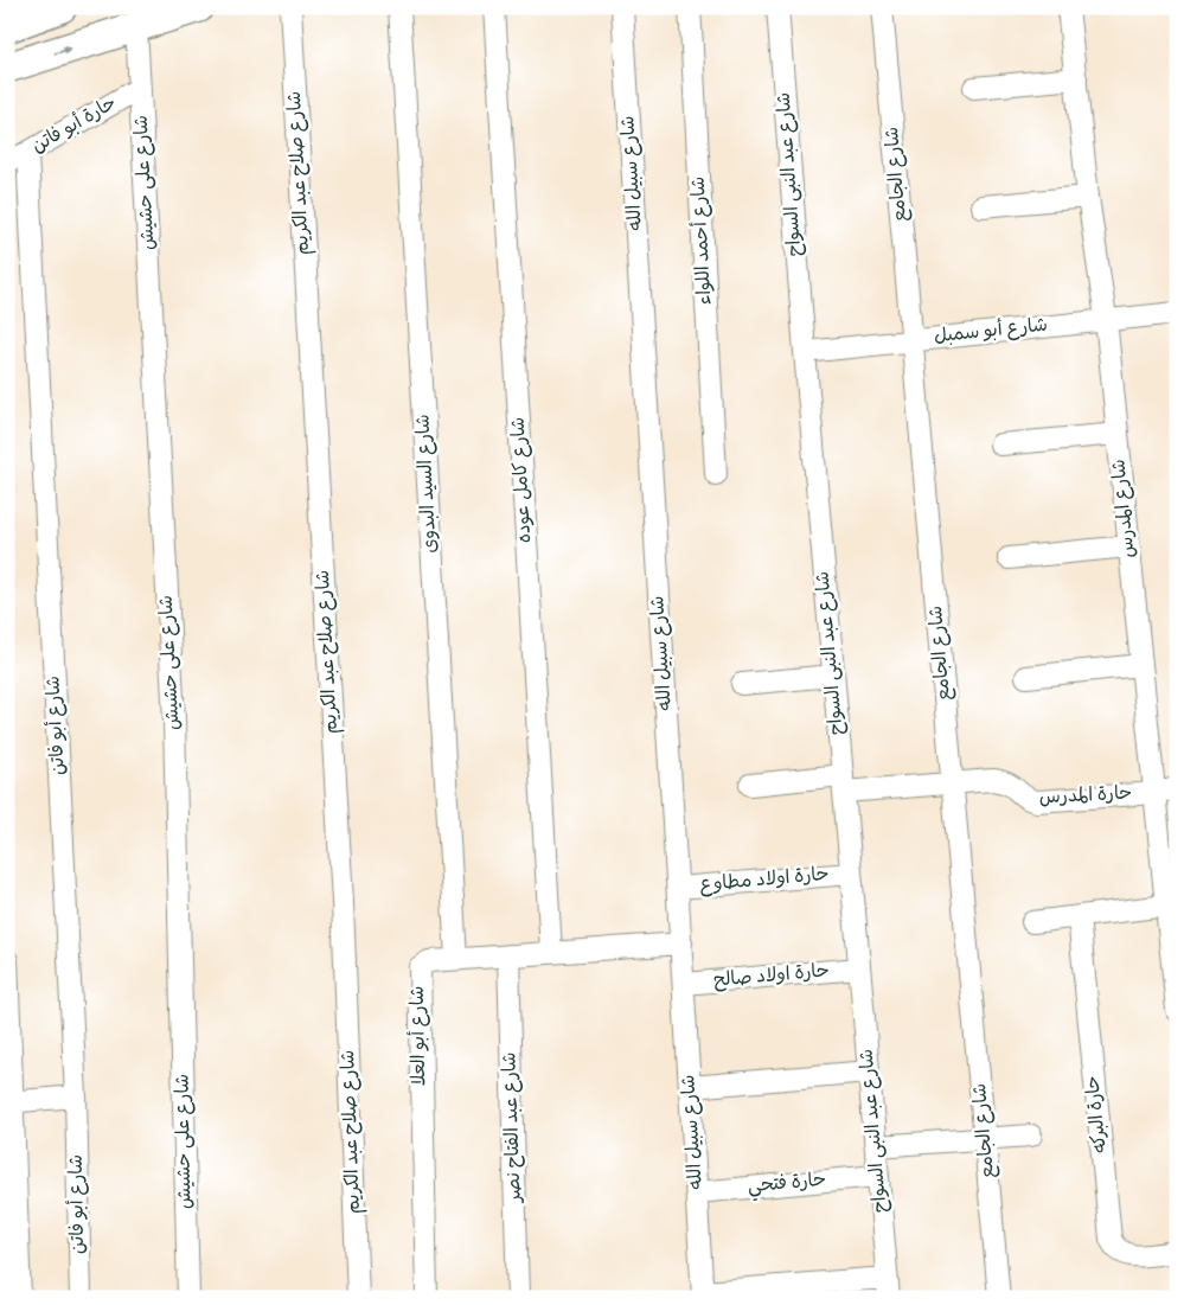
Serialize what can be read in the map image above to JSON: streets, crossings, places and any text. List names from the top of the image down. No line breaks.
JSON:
{"streets":{"street":["حارة أبو فاتن","شارع صلاح عبد الكريم","شارع سبيل الله","شارع عبد النبى السواح","شارع الجامع","شارع على حشيش","شارع أحمد اللواء","شارع أبو سمبل","شارع كامل عوده","شارع السيد البدوى","شارع المدرس","شارع أبو فاتن","حارة المدرس","حارة اولاد مطاوع","حارة اولاد صالح","شارع أبو العلا","حارة البركه","شارع عبد الفتاح نصر","حارة فتحي"]},"crossings":[["حارة أبو فاتن","شارع على حشيش"],["حارة أبو فاتن","شارع أبو فاتن"],["شارع سبيل الله","حارة اولاد مطاوع"],["شارع سبيل الله","حارة اولاد صالح"],["شارع سبيل الله","شارع أبو العلا"],["شارع سبيل الله","حارة فتحي"],["شارع عبد النبى السواح","شارع أبو سمبل"],["شارع عبد النبى السواح","حارة المدرس"],["شارع عبد النبى السواح","حارة اولاد مطاوع"],["شارع عبد النبى السواح","حارة اولاد صالح"],["شارع عبد النبى السواح","حارة فتحي"],["شارع الجامع","شارع أبو سمبل"],["شارع الجامع","حارة المدرس"],["شارع أبو سمبل","شارع المدرس"],["شارع كامل عوده","شارع أبو العلا"],["شارع السيد البدوى","شارع أبو العلا"],["شارع المدرس","حارة المدرس"],["شارع أبو العلا","شارع عبد الفتاح نصر"]]}
